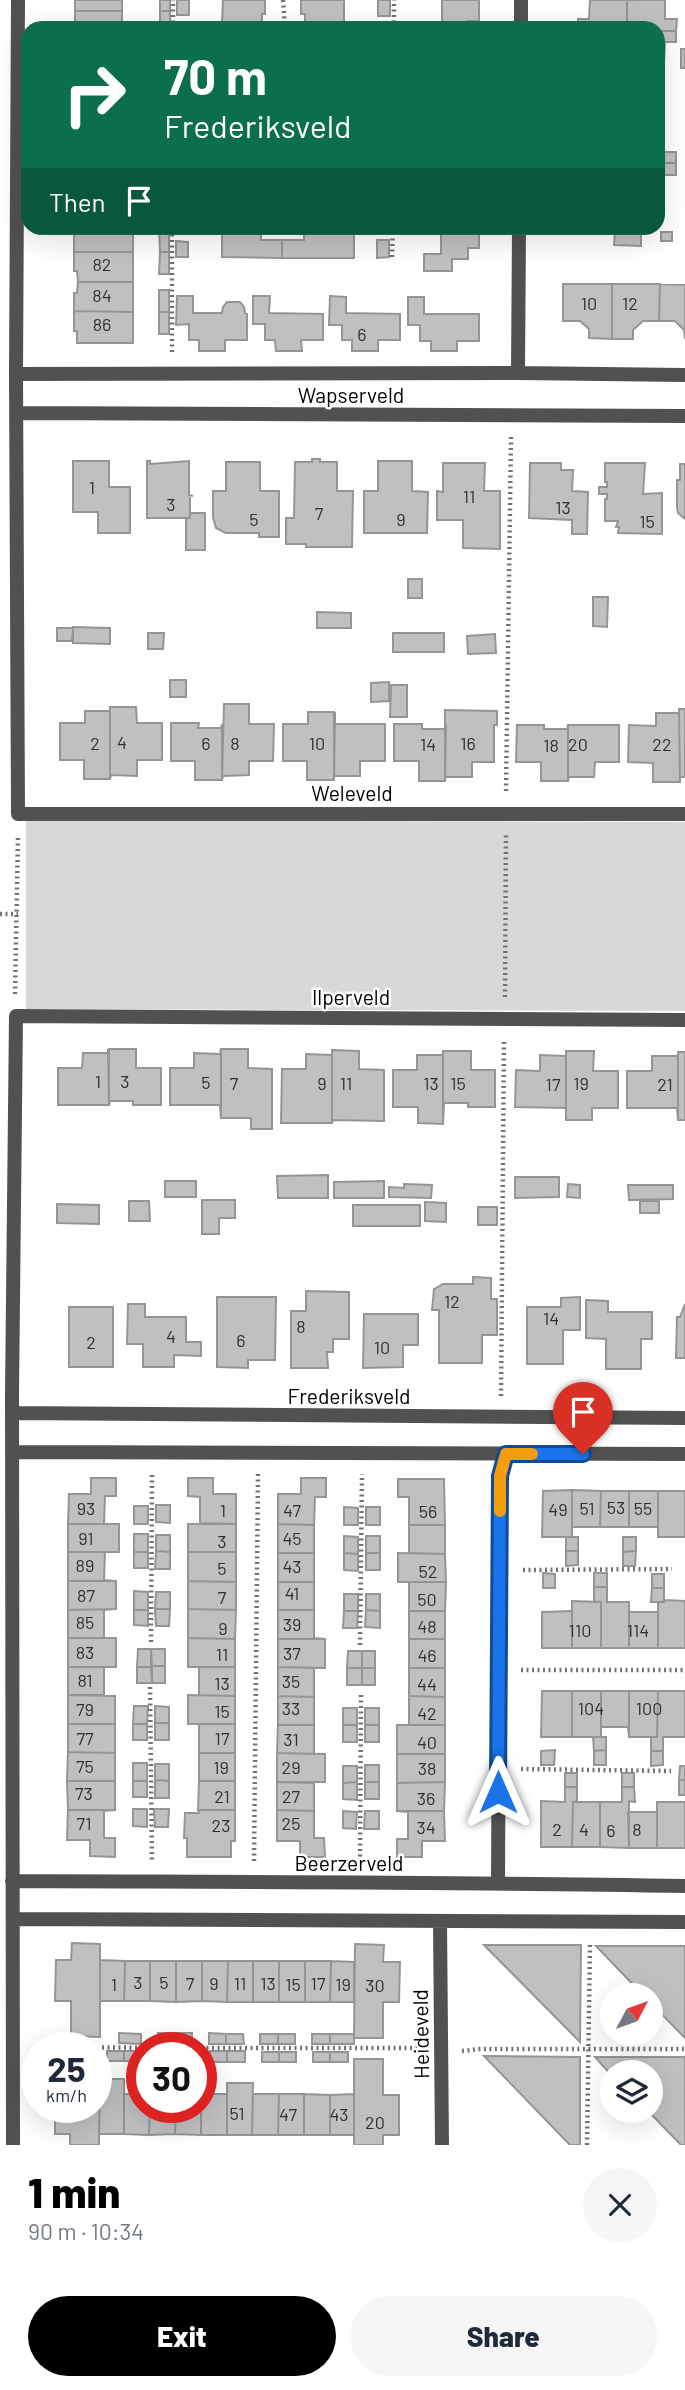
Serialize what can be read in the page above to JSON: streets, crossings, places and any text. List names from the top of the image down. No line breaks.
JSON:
{"streets":{"street":["Wapserveld","Weleveld","Ilperveld","Frederiksveld","Beerzerveld","Heideveld"]},"house_numbers":["82","84","10","12","86","6","1","11","3","13","7","5","9","15","4","2","6","8","10","16","14","20","22","18","1","3","5","7","9","11","13","15","19","17","21","12","14","8","4","6","2","10","53","93","51","55","49","1","47","56","91","45","3","89","43","5","52","41","87","7","50","85","39","48","9","110","114","83","37","11","46","81","35","13","44","33","104","100","79","15","42","77","17","31","40","75","19","29","38","73","21","27","36","71","25","23","34","2","4","8","6","3","5","7","9","11","13","17","1","15","19","30","51","47","43","20"],"north":"top right","page":{"turn":["70 m","Frederiksveld"],"then":"Then","speed":"25 km/h","limit":"30","heading":["1 min","90 m · 10:34"],"buttons":["Exit","Share"]}}
